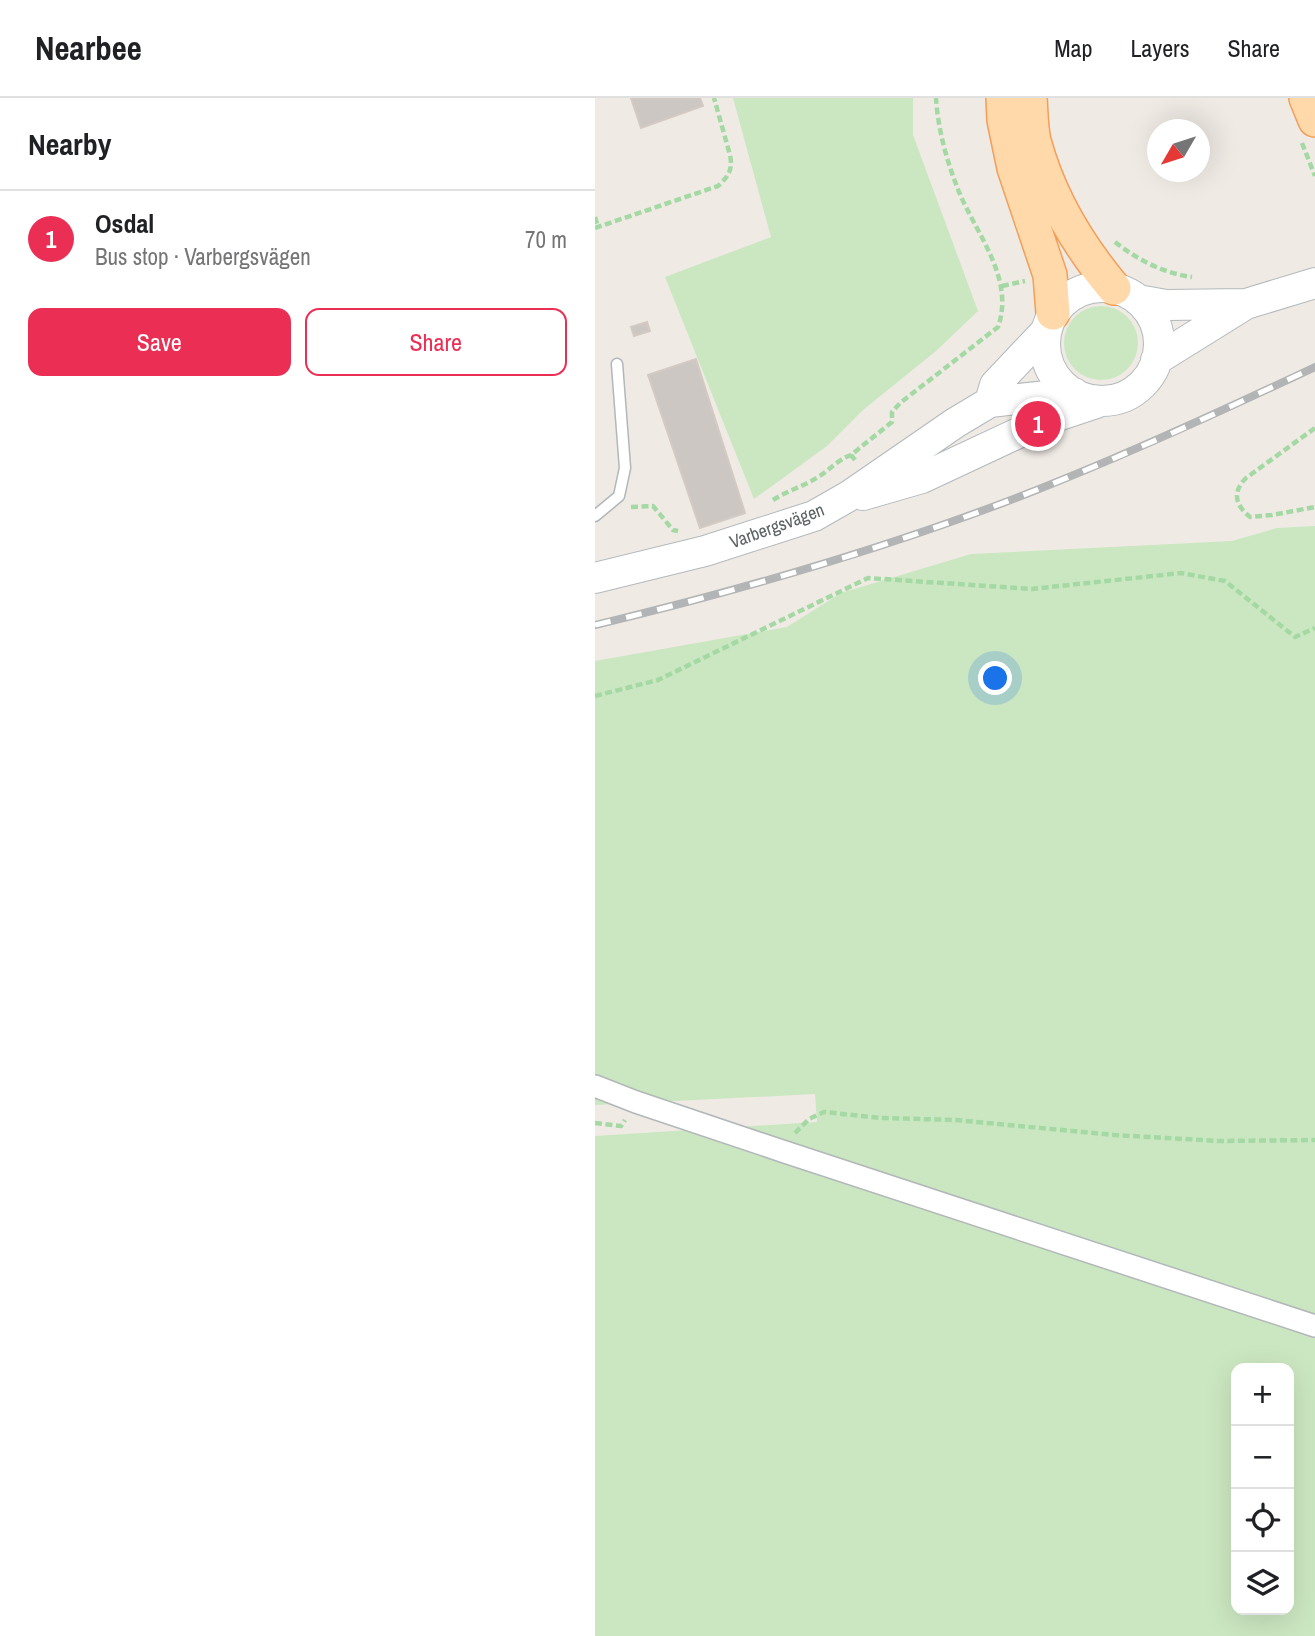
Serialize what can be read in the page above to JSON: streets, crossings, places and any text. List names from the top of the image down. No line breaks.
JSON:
{"streets":{"main road":["Varbergsvägen"]},"north":"bottom left","page":{"header":"Nearbee","nav":["Map","Layers","Share"],"heading":"Nearby","list":[{"mark":"1","name":"Osdal","note":"Bus stop · Varbergsvägen","value":"70 m"}],"buttons":["Save","Share"],"pins":"1","map_buttons":["+","−"]}}
